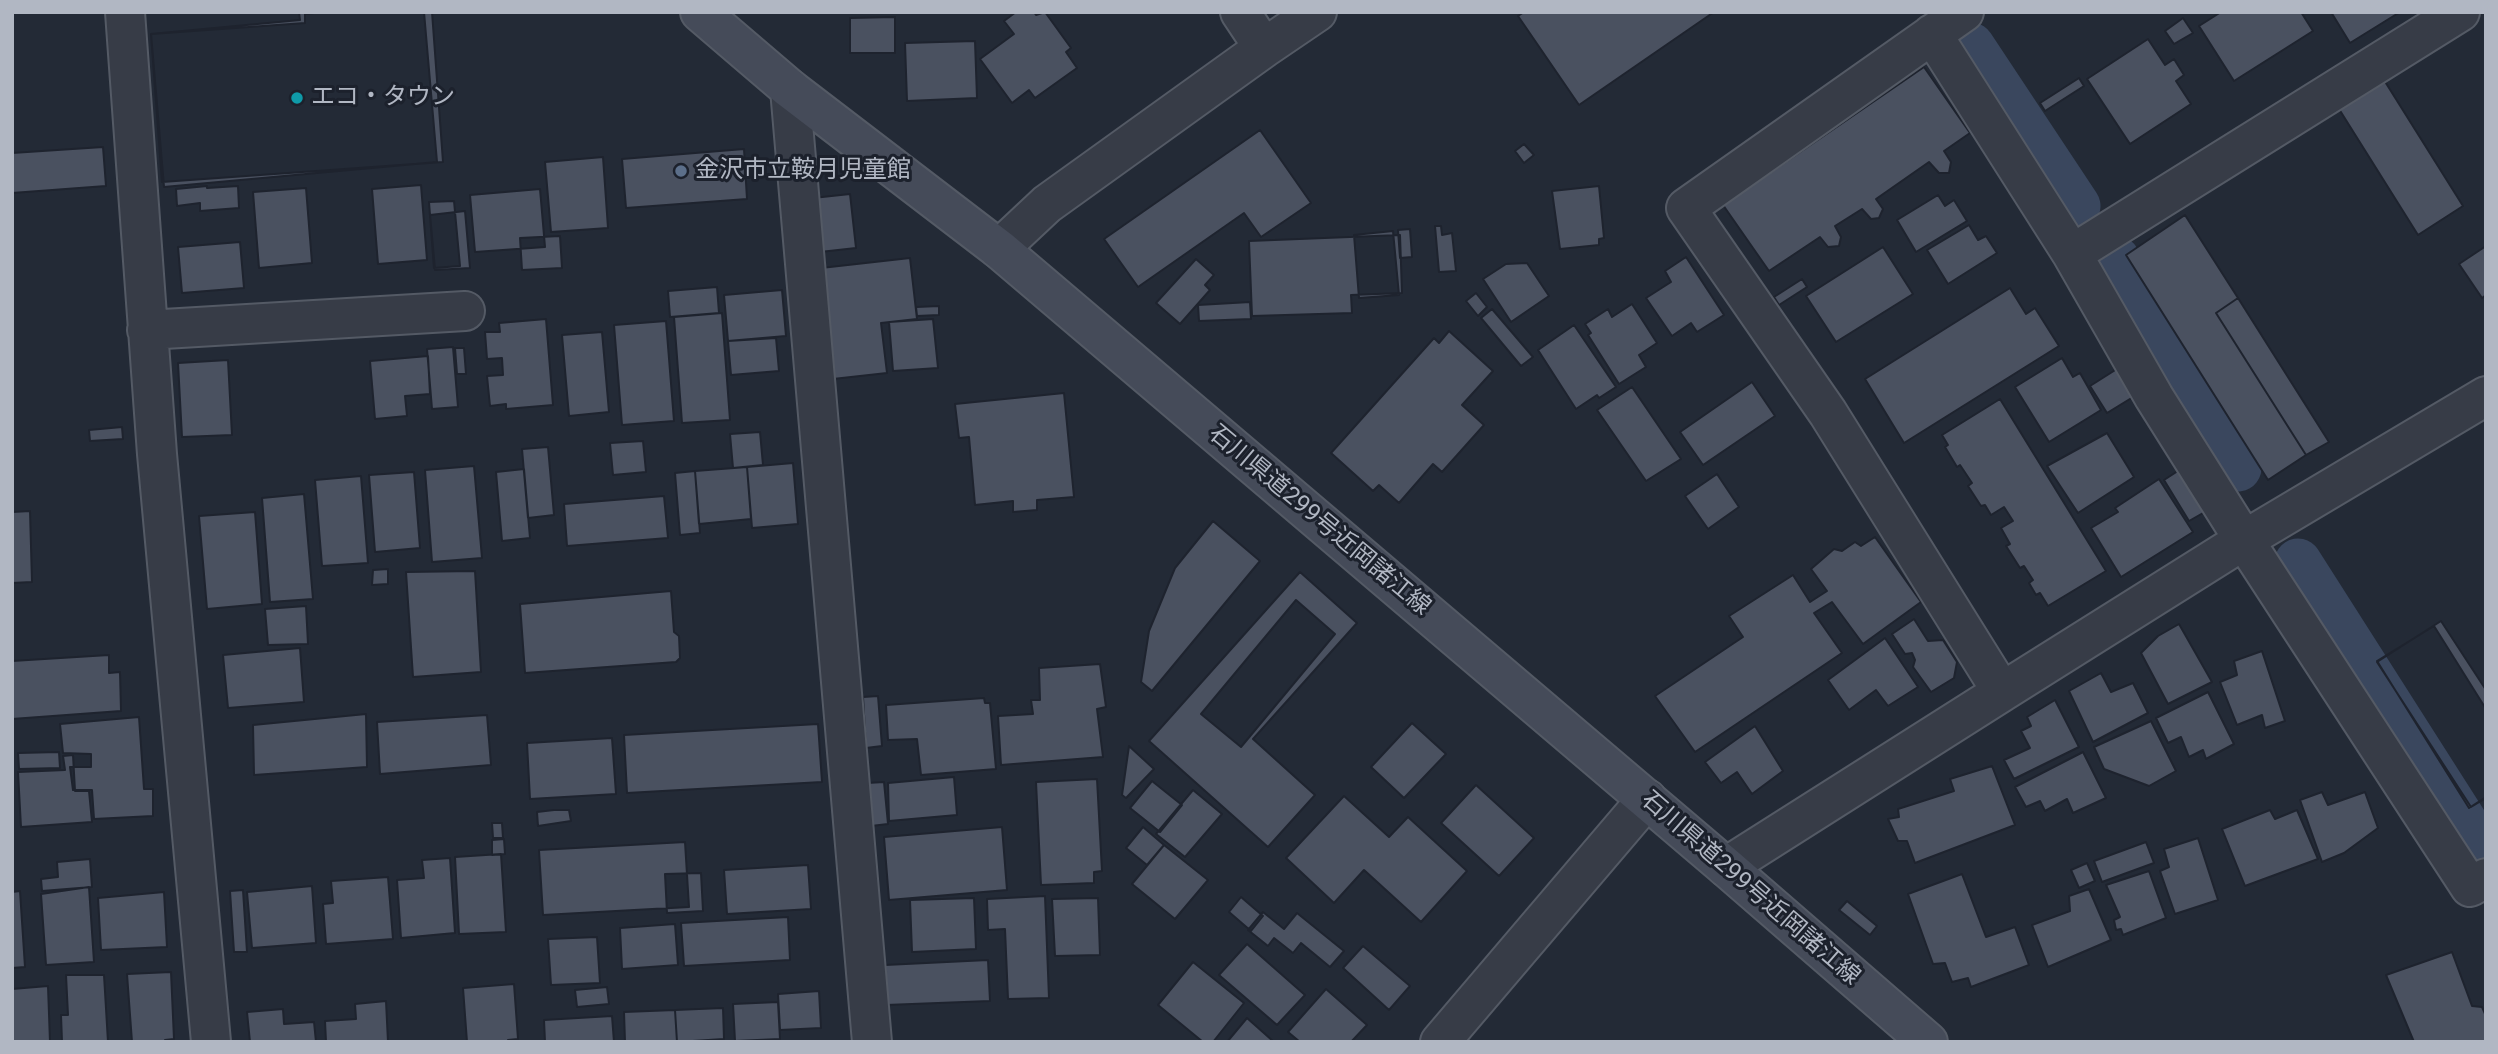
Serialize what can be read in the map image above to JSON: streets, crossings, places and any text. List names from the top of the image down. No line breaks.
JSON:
{"streets":{"main road":["石川県道299号近岡諸江線"]},"places":["エコ・タウン","金沢市立鞍月児童館"]}
